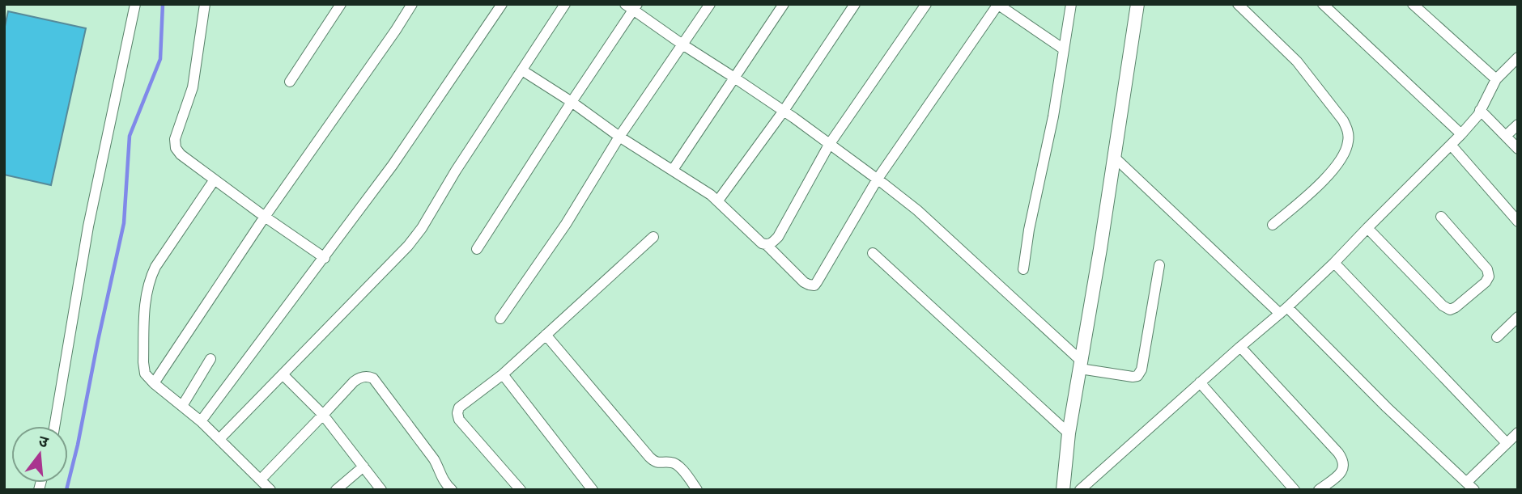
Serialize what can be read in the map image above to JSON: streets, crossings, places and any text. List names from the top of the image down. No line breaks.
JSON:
{"north":"top"}
